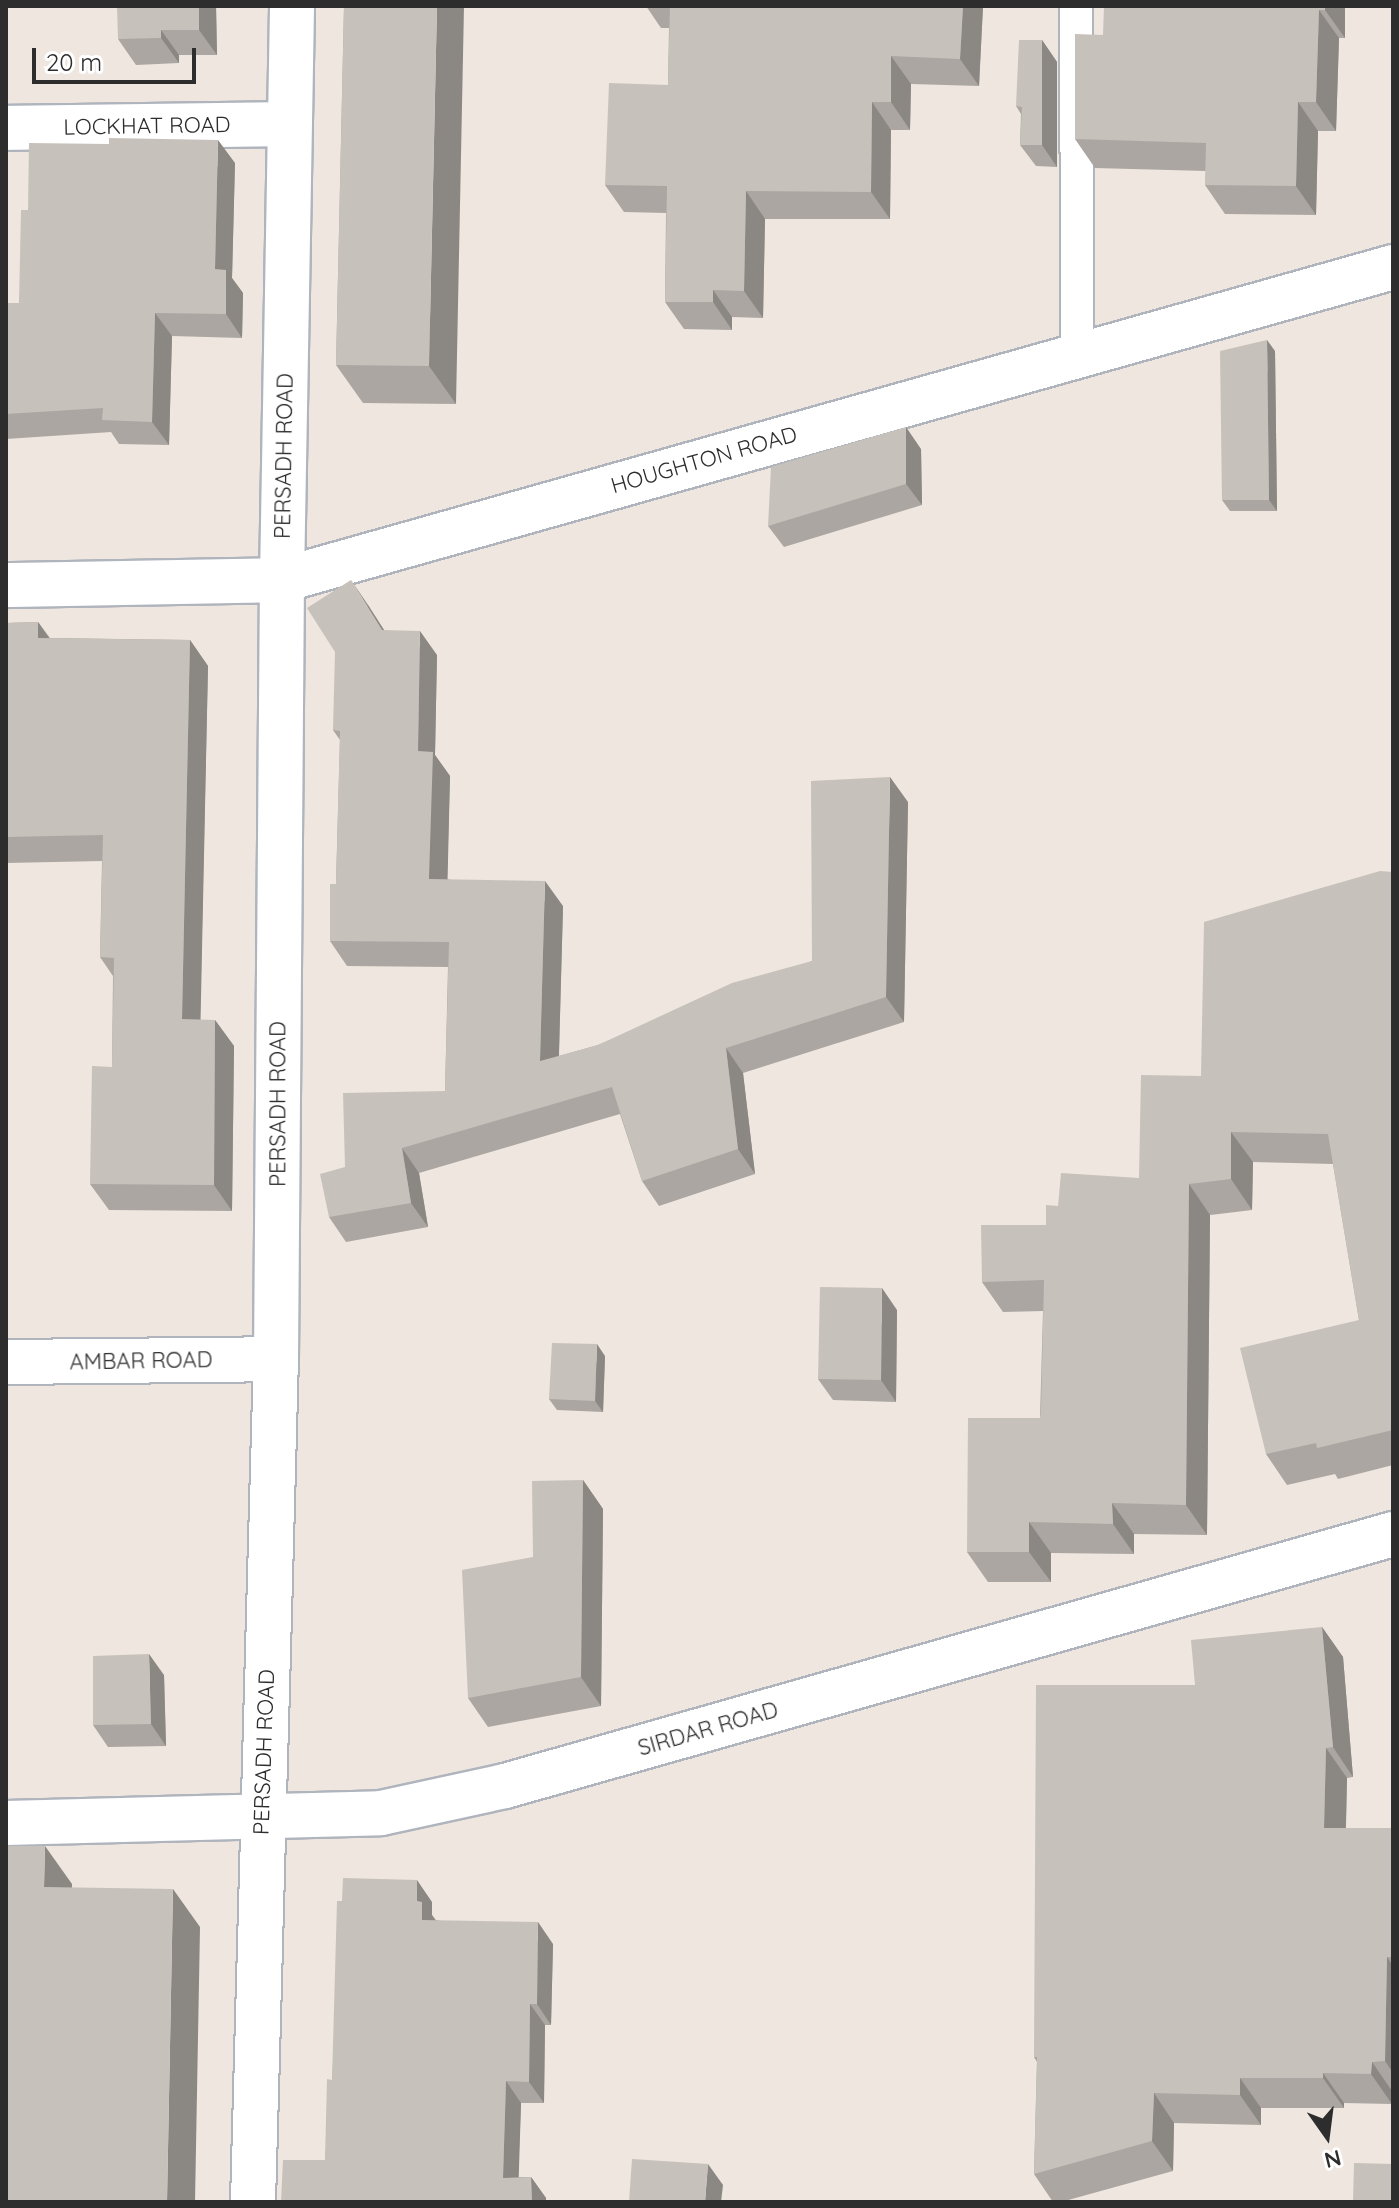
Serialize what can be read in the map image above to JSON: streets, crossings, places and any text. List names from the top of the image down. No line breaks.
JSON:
{"streets":{"street":["LOCKHAT ROAD","PERSADH ROAD","HOUGHTON ROAD","AMBAR ROAD","SIRDAR ROAD"]},"crossings":[["LOCKHAT ROAD","PERSADH ROAD"],["PERSADH ROAD","HOUGHTON ROAD"],["PERSADH ROAD","AMBAR ROAD"],["PERSADH ROAD","SIRDAR ROAD"]],"scale_bar":"20 m","north":"bottom"}
